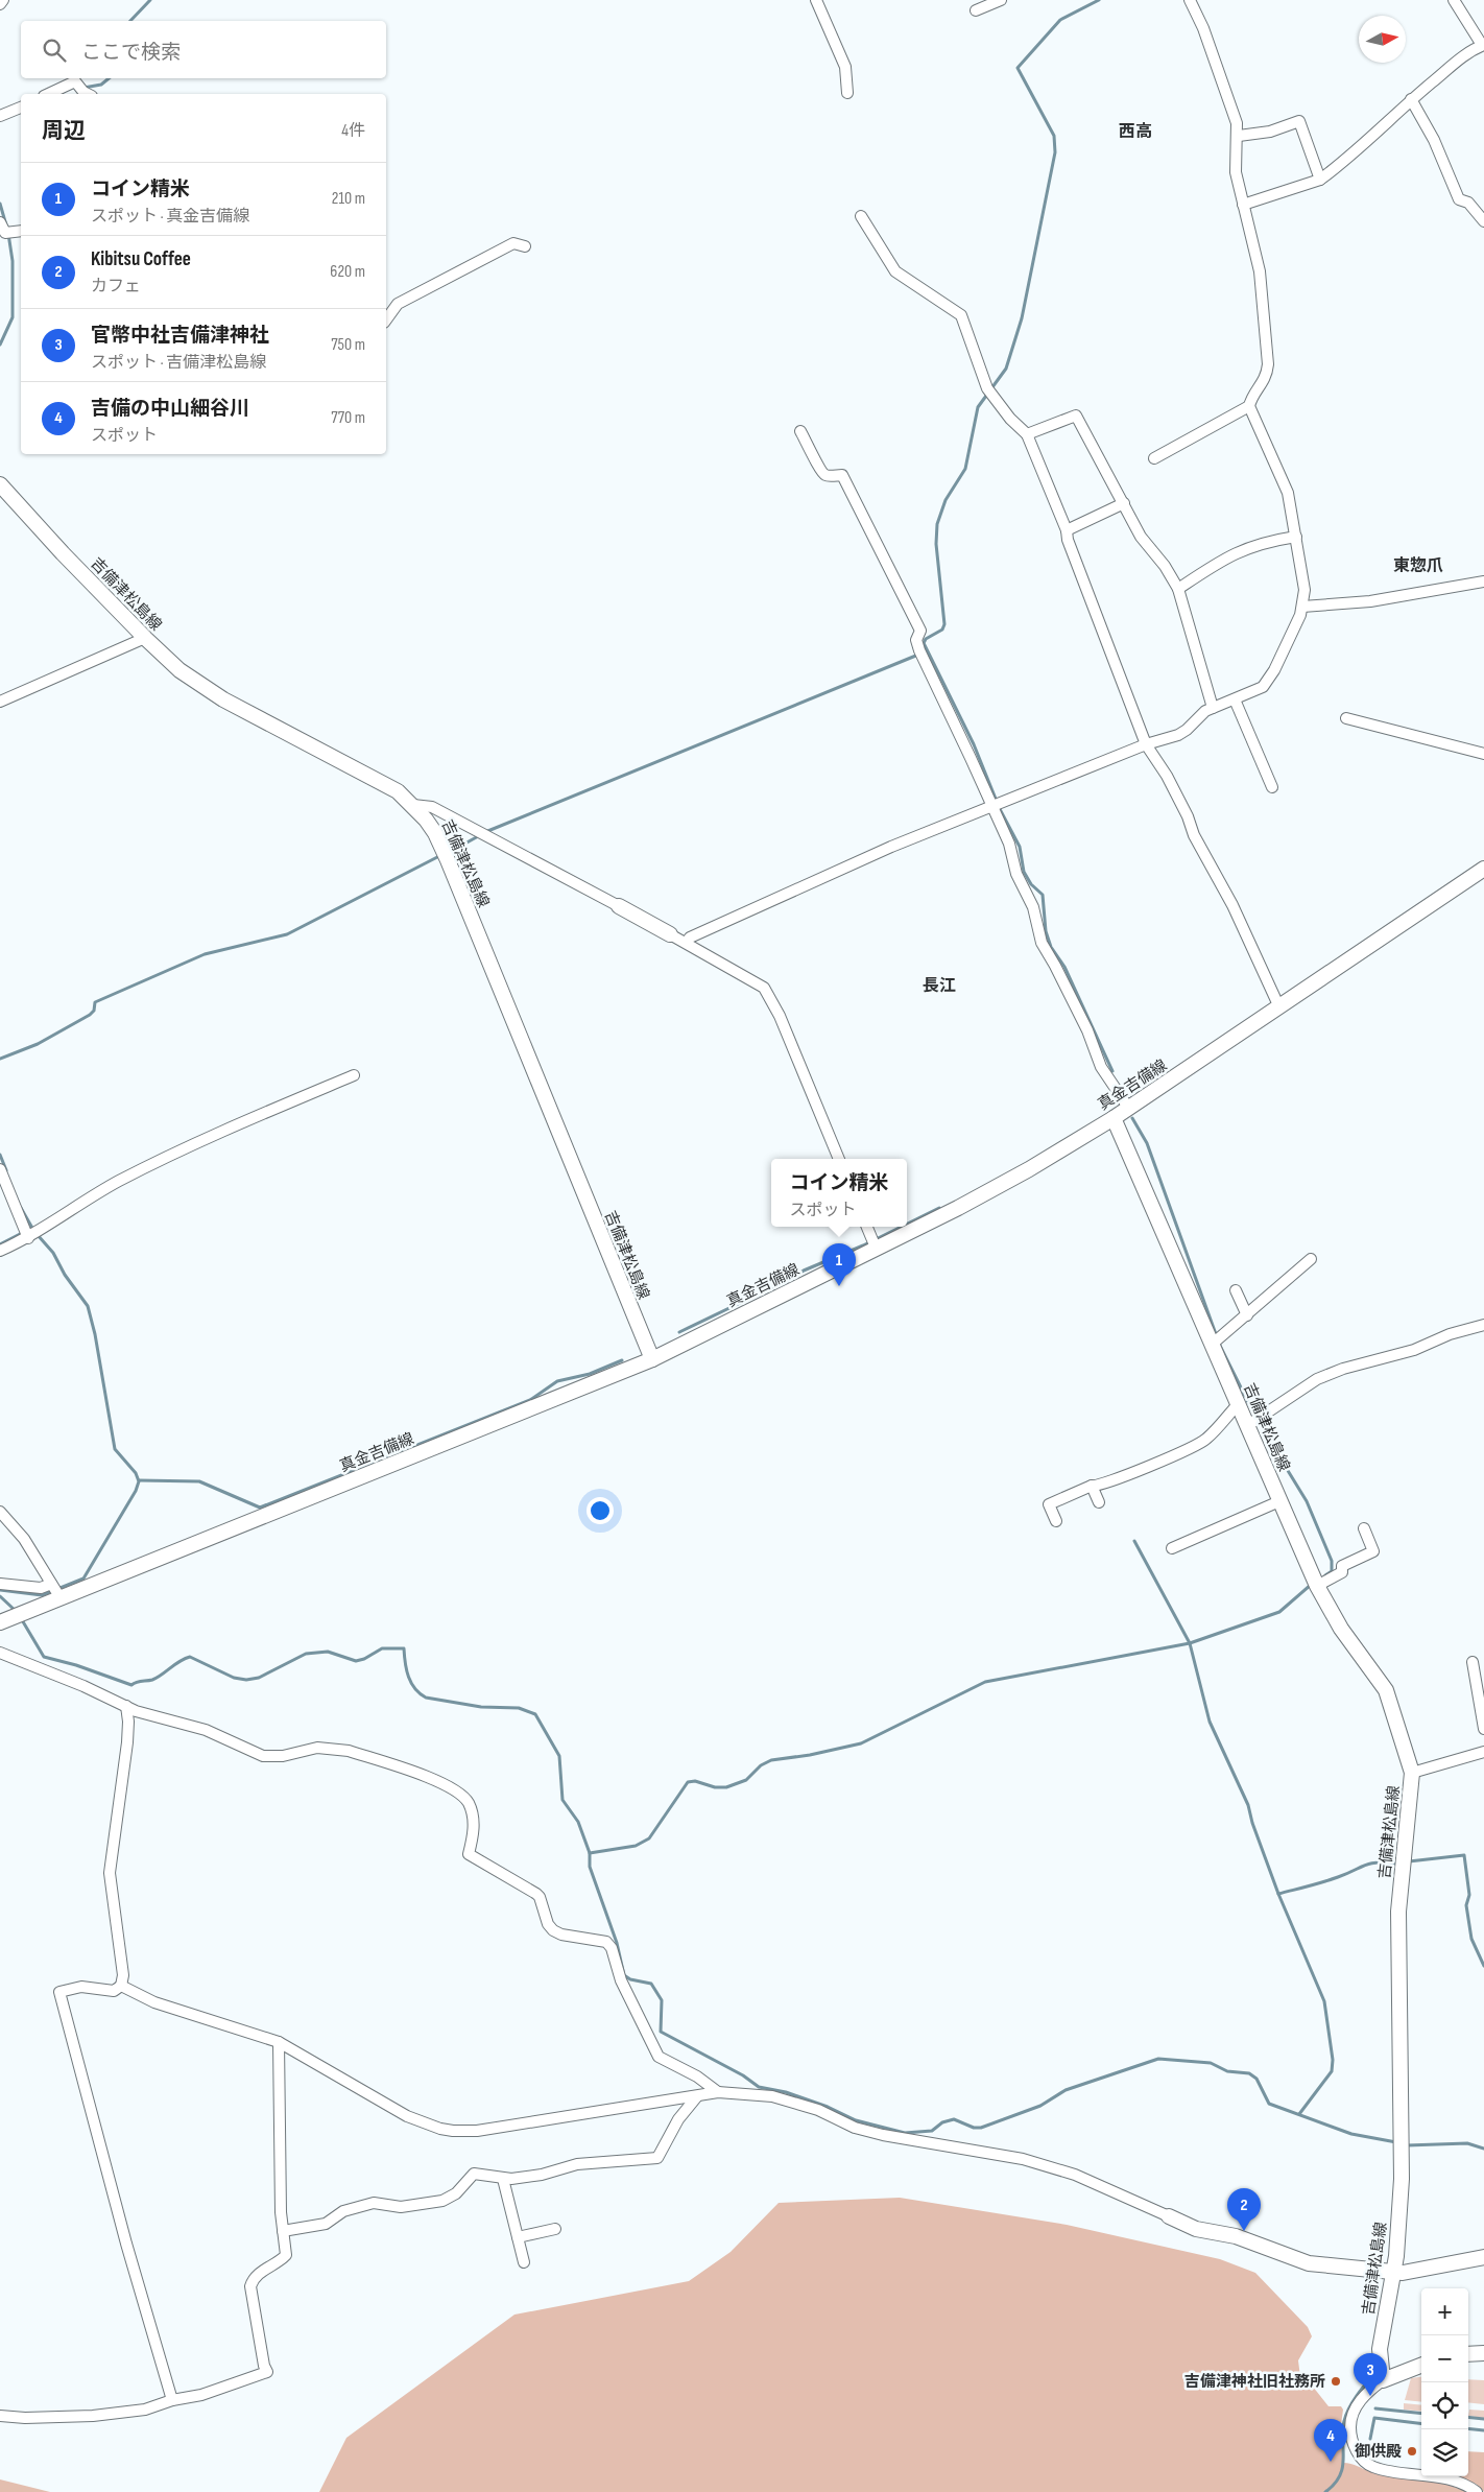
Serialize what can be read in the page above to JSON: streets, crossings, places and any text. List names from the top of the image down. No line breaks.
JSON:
{"streets":{"main road":["吉備津松島線","真金吉備線"]},"crossings":[["吉備津松島線","真金吉備線"]],"districts":["西高","東惣爪","長江"],"places":["吉備津神社旧社務所","御供殿"],"north":"right","page":{"search":"ここで検索","heading":["周辺","4件"],"list":[{"mark":"1","name":"コイン精米","note":"スポット · 真金吉備線","value":"210 m"},{"mark":"2","name":"Kibitsu Coffee","note":"カフェ","value":"620 m"},{"mark":"3","name":"官幣中社吉備津神社","note":"スポット · 吉備津松島線","value":"750 m"},{"mark":"4","name":"吉備の中山細谷川","note":"スポット","value":"770 m"}],"popup":["コイン精米","スポット"],"pins":["1","2","3","4"],"map_buttons":["+","−"]}}
